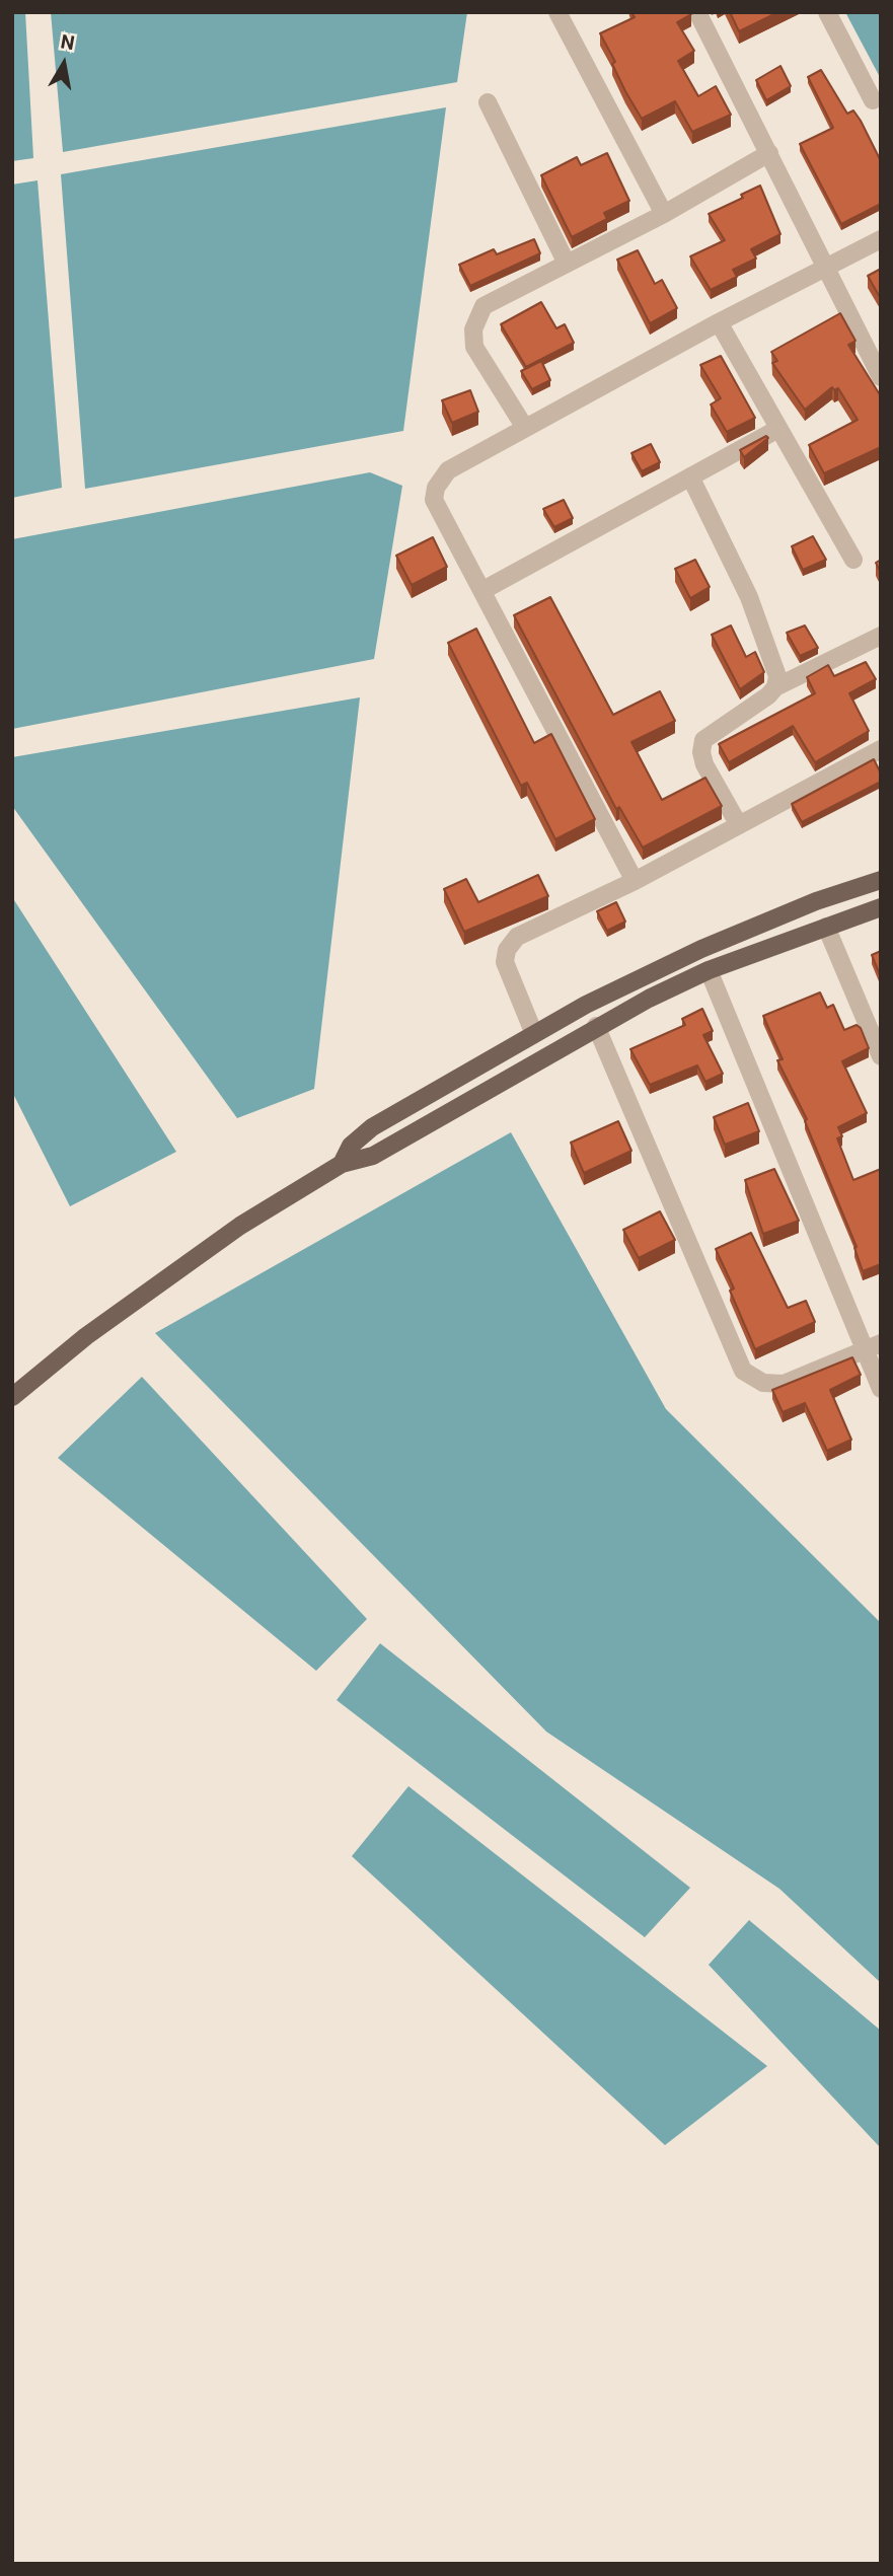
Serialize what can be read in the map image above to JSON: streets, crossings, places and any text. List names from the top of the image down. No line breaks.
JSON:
{"north":"top"}
